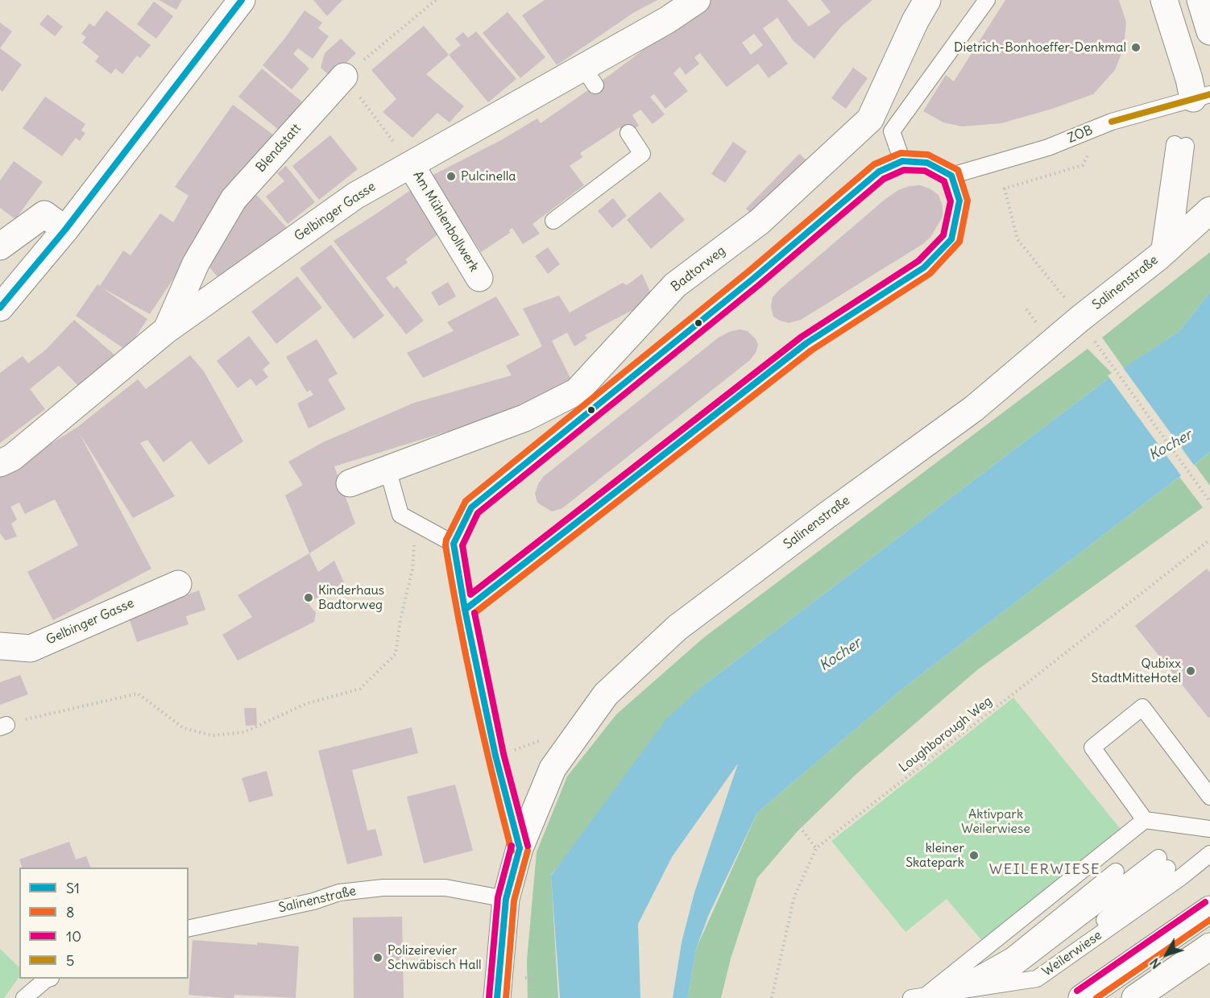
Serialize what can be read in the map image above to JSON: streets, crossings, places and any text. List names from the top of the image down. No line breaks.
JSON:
{"streets":{"street":["Blendstatt","Gelbinger Gasse","Am Mühlenbollwerk","Badtorweg","Salinenstraße"],"lane":["ZOB","Weilerwiese"],"path":["Loughborough Weg"]},"crossings":[["Blendstatt","Gelbinger Gasse"],["Gelbinger Gasse","Am Mühlenbollwerk"]],"districts":["WEILERWIESE"],"water":["Kocher"],"parks":["Aktivpark Weilerwiese"],"places":["Dietrich-Bonhoeffer-Denkmal","Pulcinella","Kinderhaus Badtorweg","Qubixx StadtMitteHotel","kleiner Skatepark","Polizeirevier Schwäbisch Hall"],"lines":["transit line S1","transit line 5","transit line 8","transit line 10"],"legend":["S1","8","10","5"],"north":"bottom left"}
